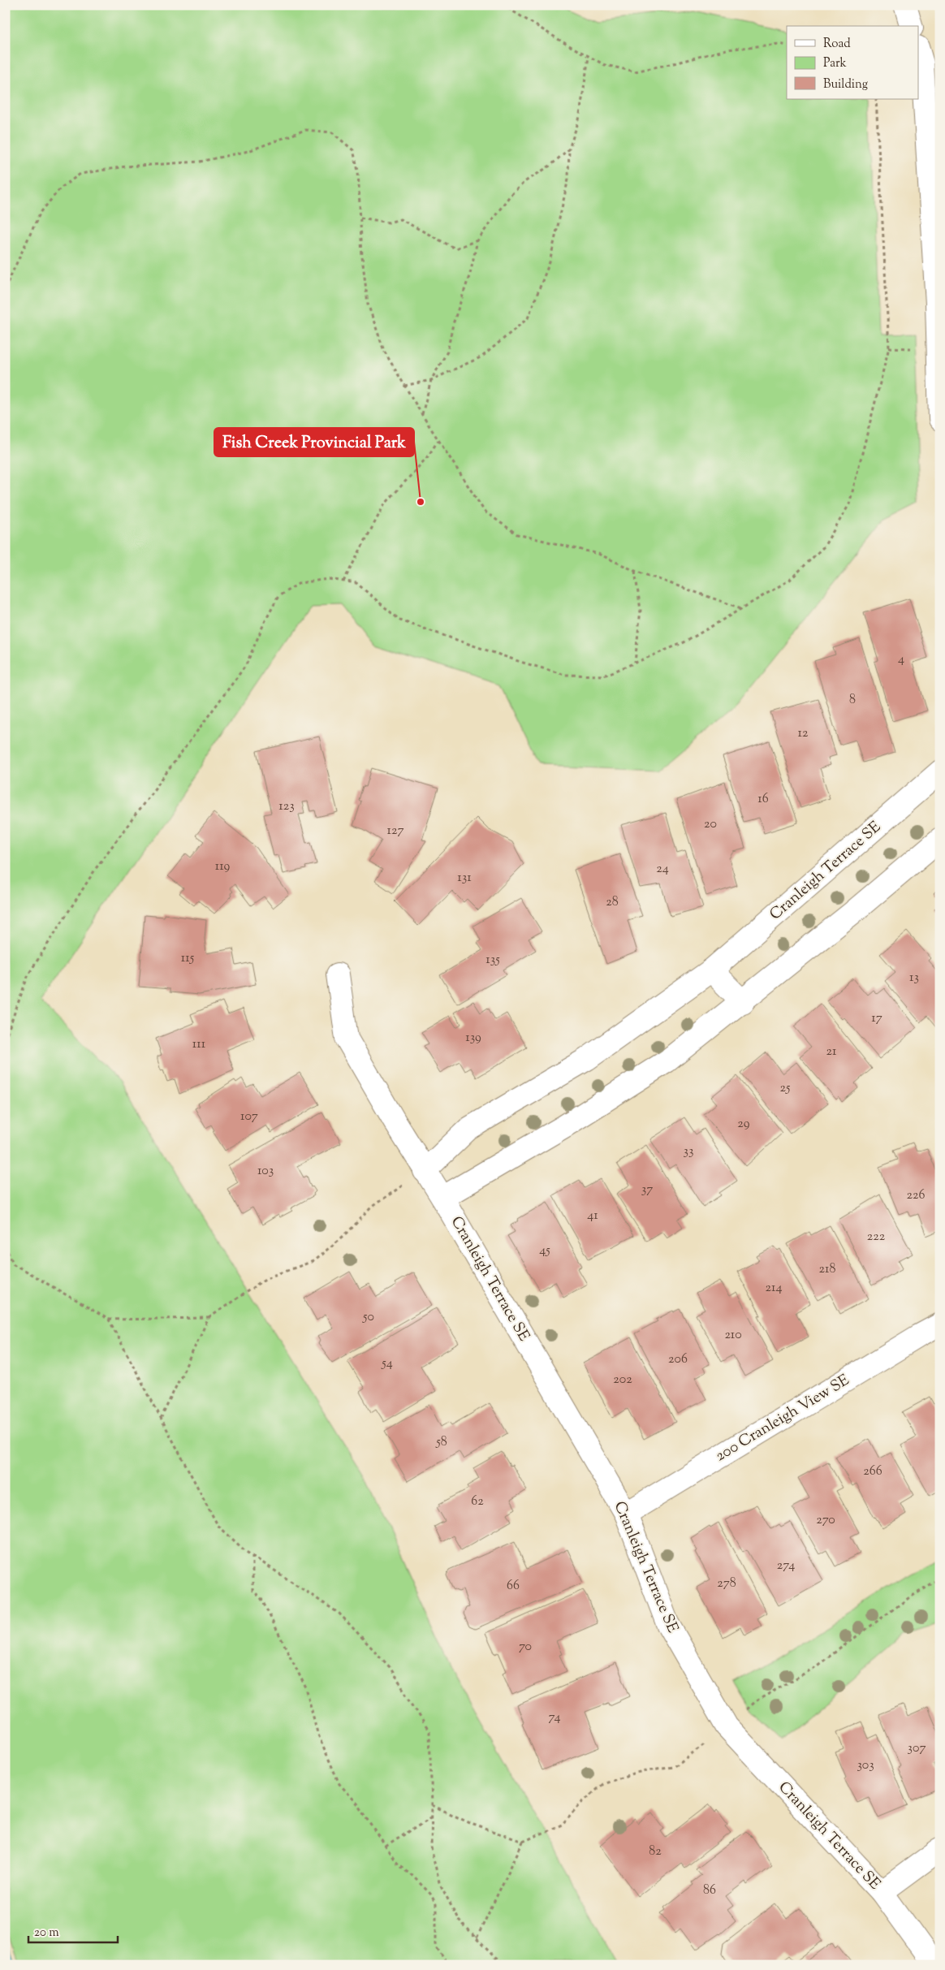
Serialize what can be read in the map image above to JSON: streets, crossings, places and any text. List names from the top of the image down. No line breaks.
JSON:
{"streets":{"street":["Cranleigh Terrace SE","200 Cranleigh View SE"]},"crossings":[["Cranleigh Terrace SE","200 Cranleigh View SE"]],"places":["Fish Creek Provincial Park"],"house_numbers":["4","8","12","16","123","20","127","119","24","131","28","115","135","13","17","139","111","21","25","107","29","33","103","37","226","41","222","45","218","214","50","210","206","54","202","58","266","62","270","274","278","66","70","74","307","303","82","86"],"legend":["Road","Park","Building"],"scale_bar":"20 m"}
